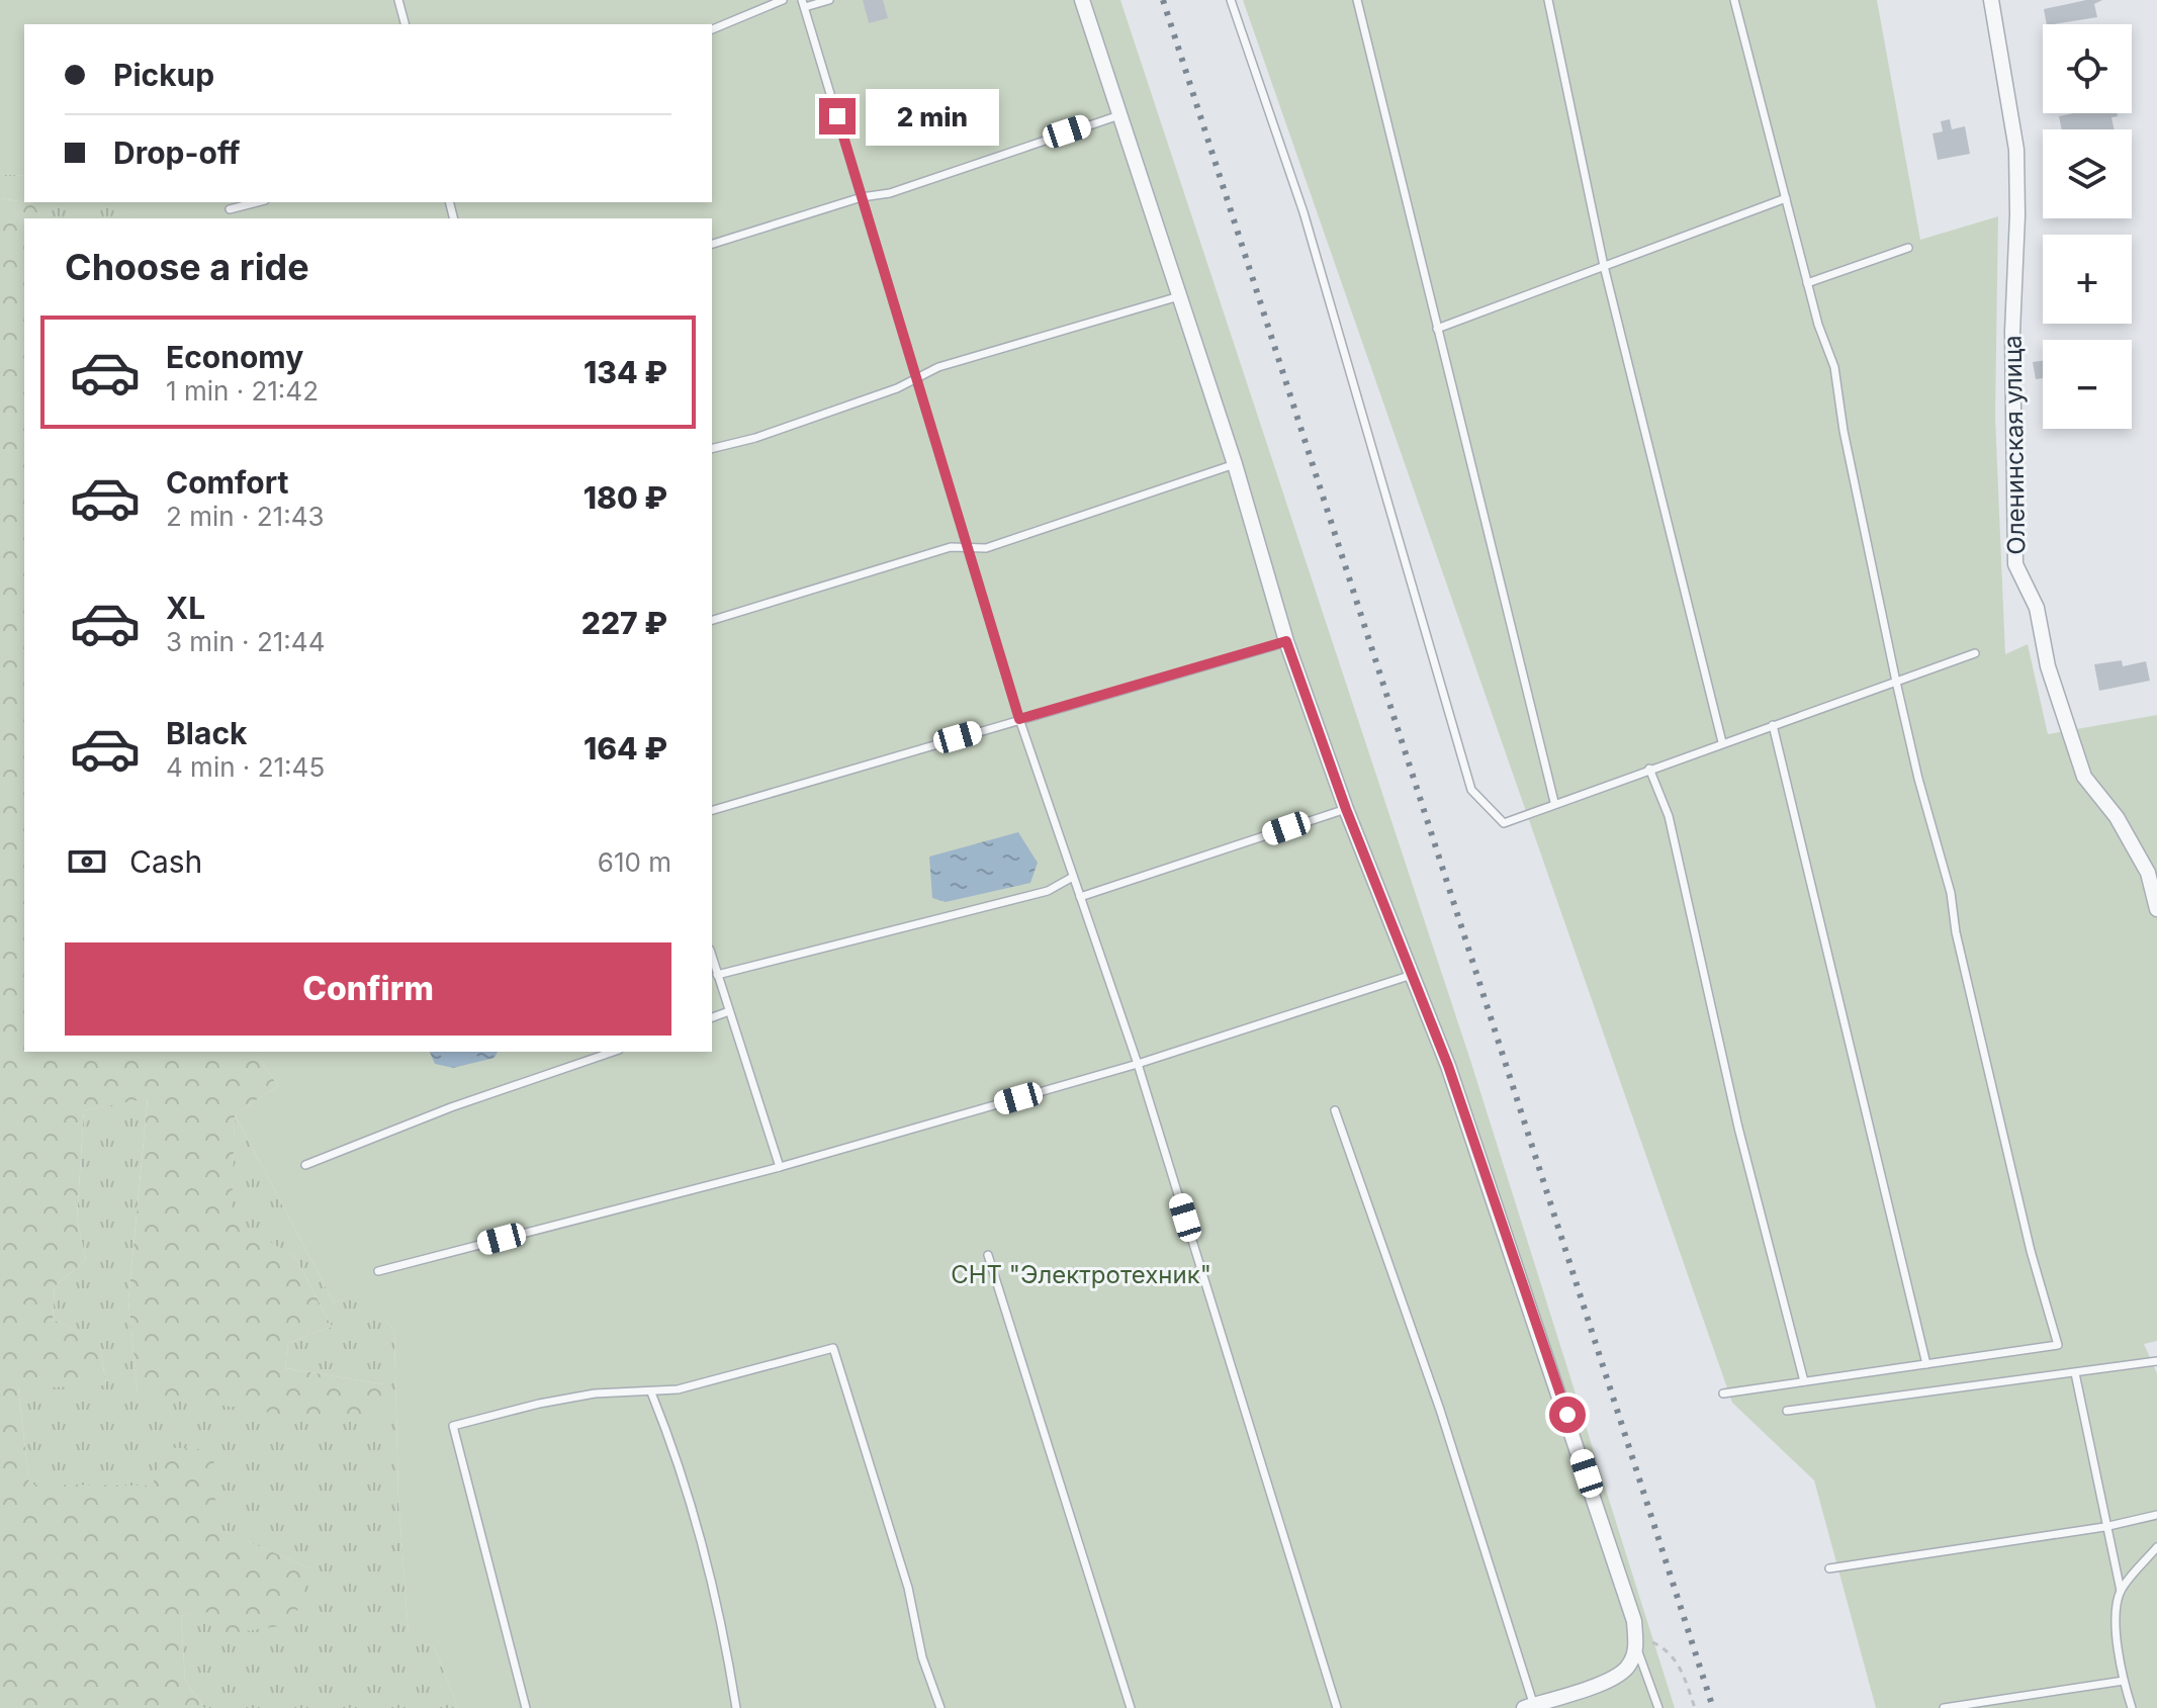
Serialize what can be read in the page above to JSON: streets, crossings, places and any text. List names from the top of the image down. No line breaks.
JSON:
{"streets":{"street":["Оленинская улица"]},"parks":["СНТ \"Электротехник\""],"page":{"map_buttons":["+","−"],"banner":["Pickup","Drop-off"],"bubble":"2 min","heading":"Choose a ride","list":[{"name":"Economy","note":"1 min · 21:42","value":"134 ₽"},{"name":"Comfort","note":"2 min · 21:43","value":"180 ₽"},{"name":"XL","note":"3 min · 21:44","value":"227 ₽"},{"name":"Black","note":"4 min · 21:45","value":"164 ₽"}],"pay":["Cash","610 m"],"buttons":"Confirm"}}
